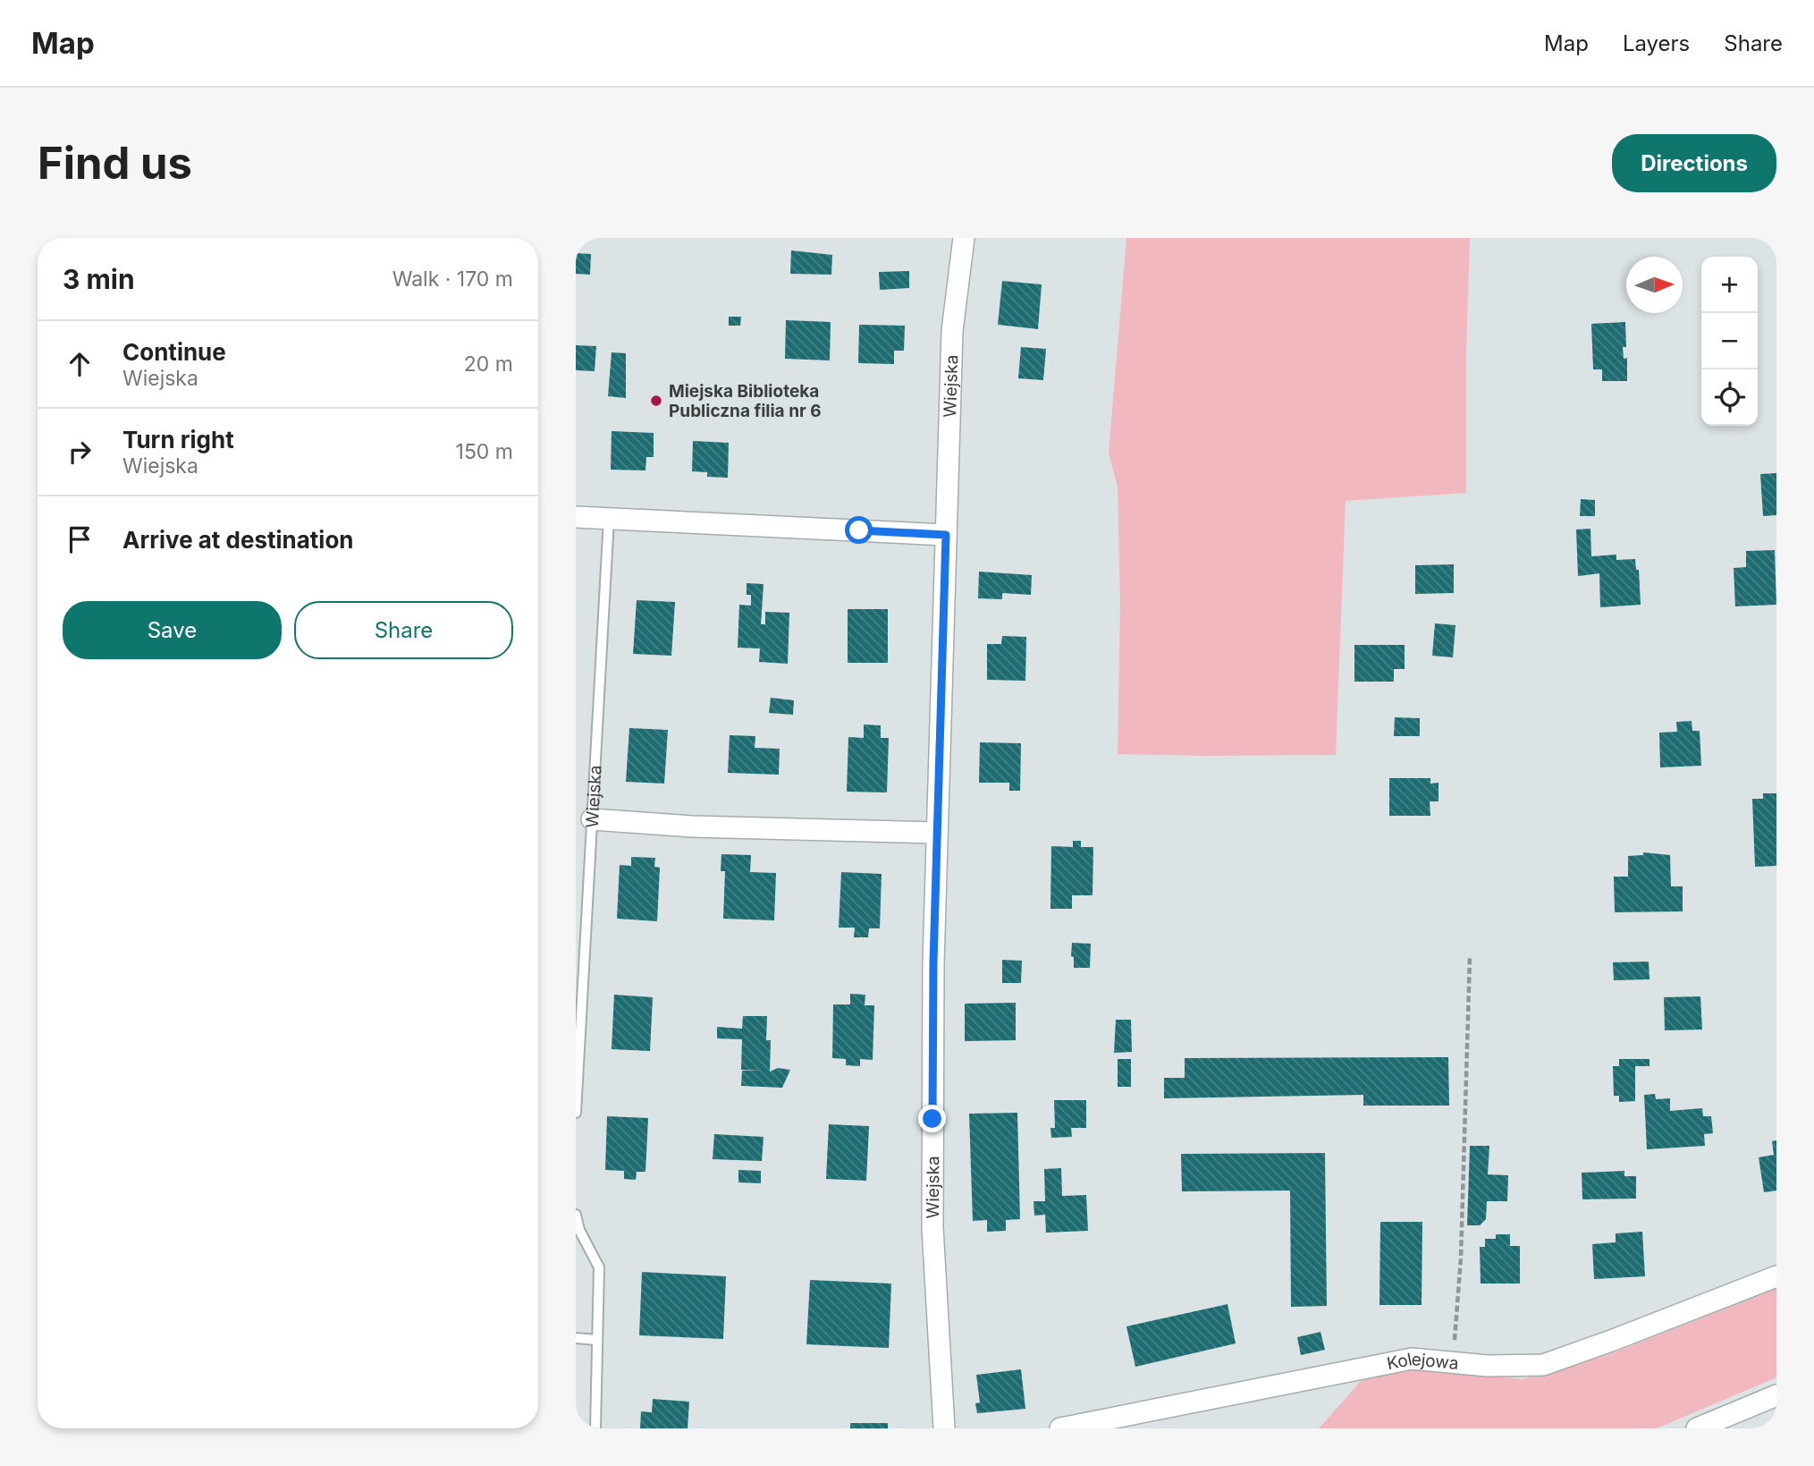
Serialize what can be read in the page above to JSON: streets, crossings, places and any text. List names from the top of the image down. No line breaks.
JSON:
{"streets":{"street":["Wiejska","Kolejowa"]},"places":["Miejska Biblioteka Publiczna filia nr 6"],"north":"right","page":{"header":"Map","nav":["Map","Layers","Share"],"buttons":["Directions",["Save","Share"]],"title":"Find us","heading":["3 min","Walk · 170 m"],"map_buttons":["+","−"],"list":[["Continue","Wiejska","20 m"],["Turn right","Wiejska","150 m"],"Arrive at destination"]}}
